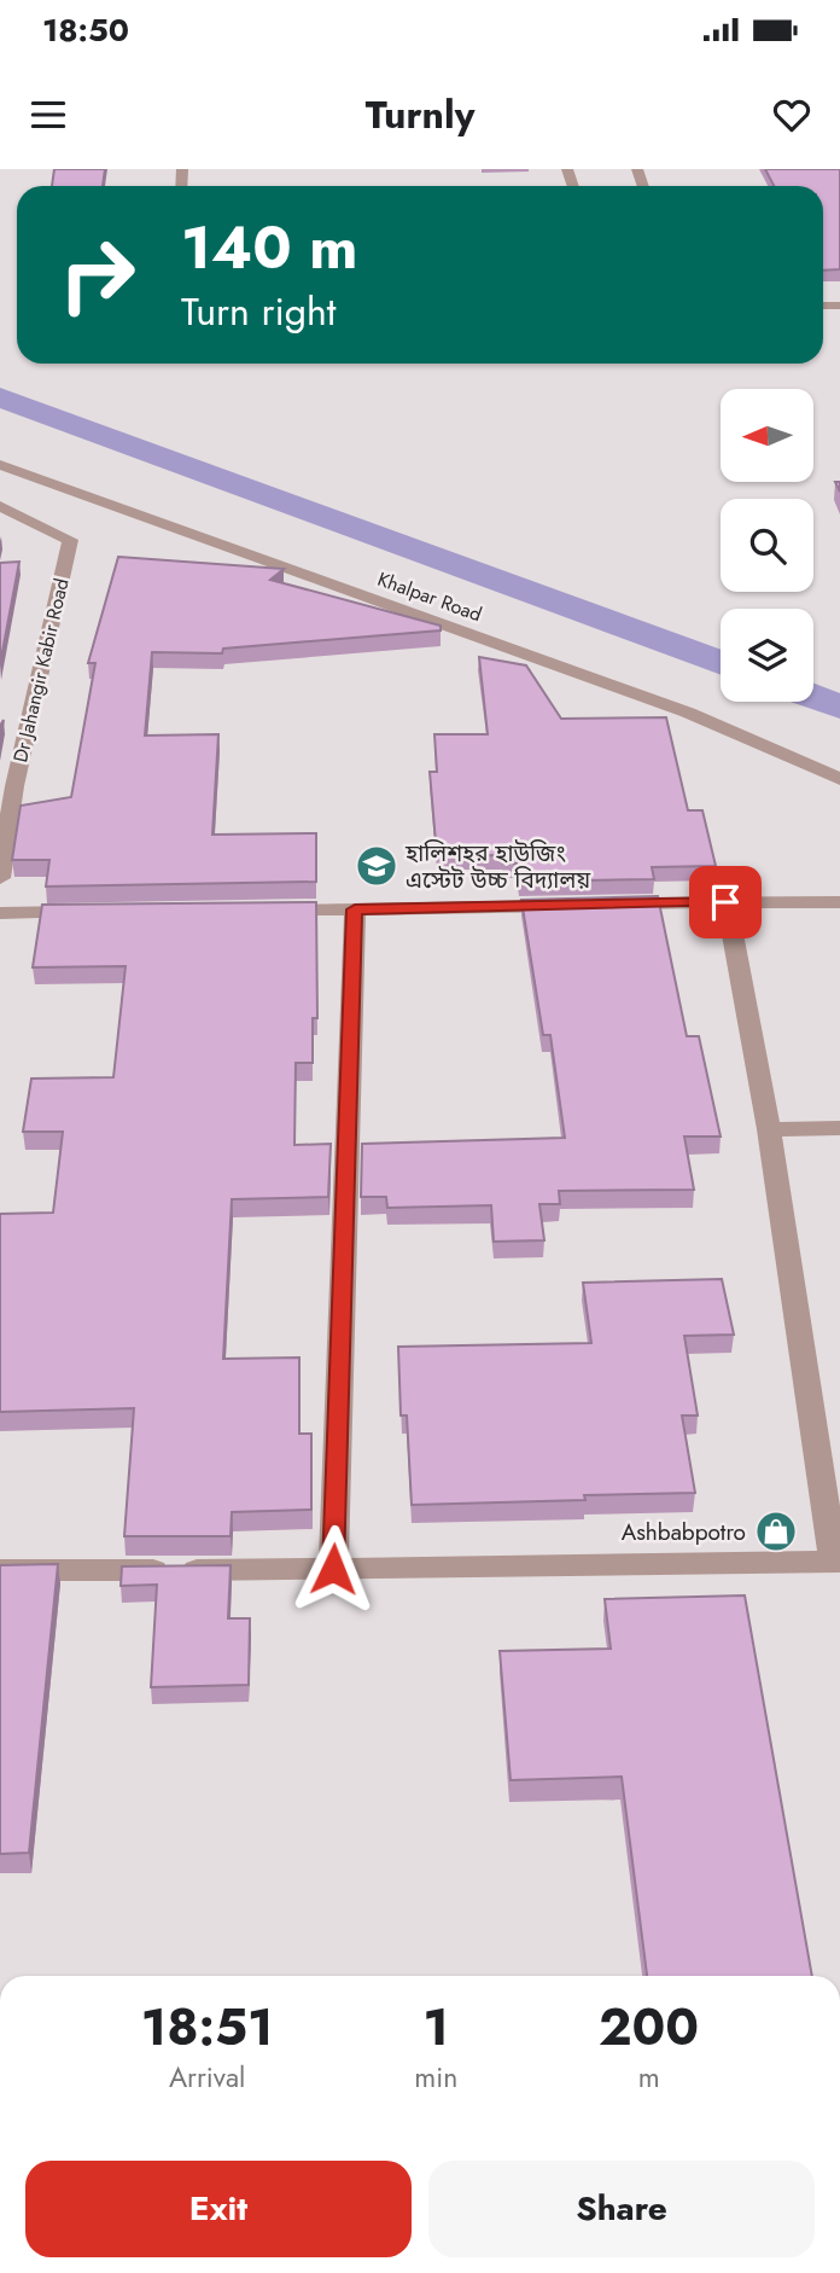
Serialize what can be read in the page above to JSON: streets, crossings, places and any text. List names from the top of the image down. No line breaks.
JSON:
{"streets":{"street":["Khalpar Road","Dr Jahangir Kabir Road"]},"places":{"school or university":["হালিশহর হাউজিং এস্টেট উচ্চ বিদ্যালয়"],"shop":["Ashbabpotro"]},"north":"left","page":{"status":"18:50","header":"Turnly","turn":["140 m","Turn right"],"eta":["18:51","Arrival","1","min","200","m"],"buttons":["Exit","Share"]}}
